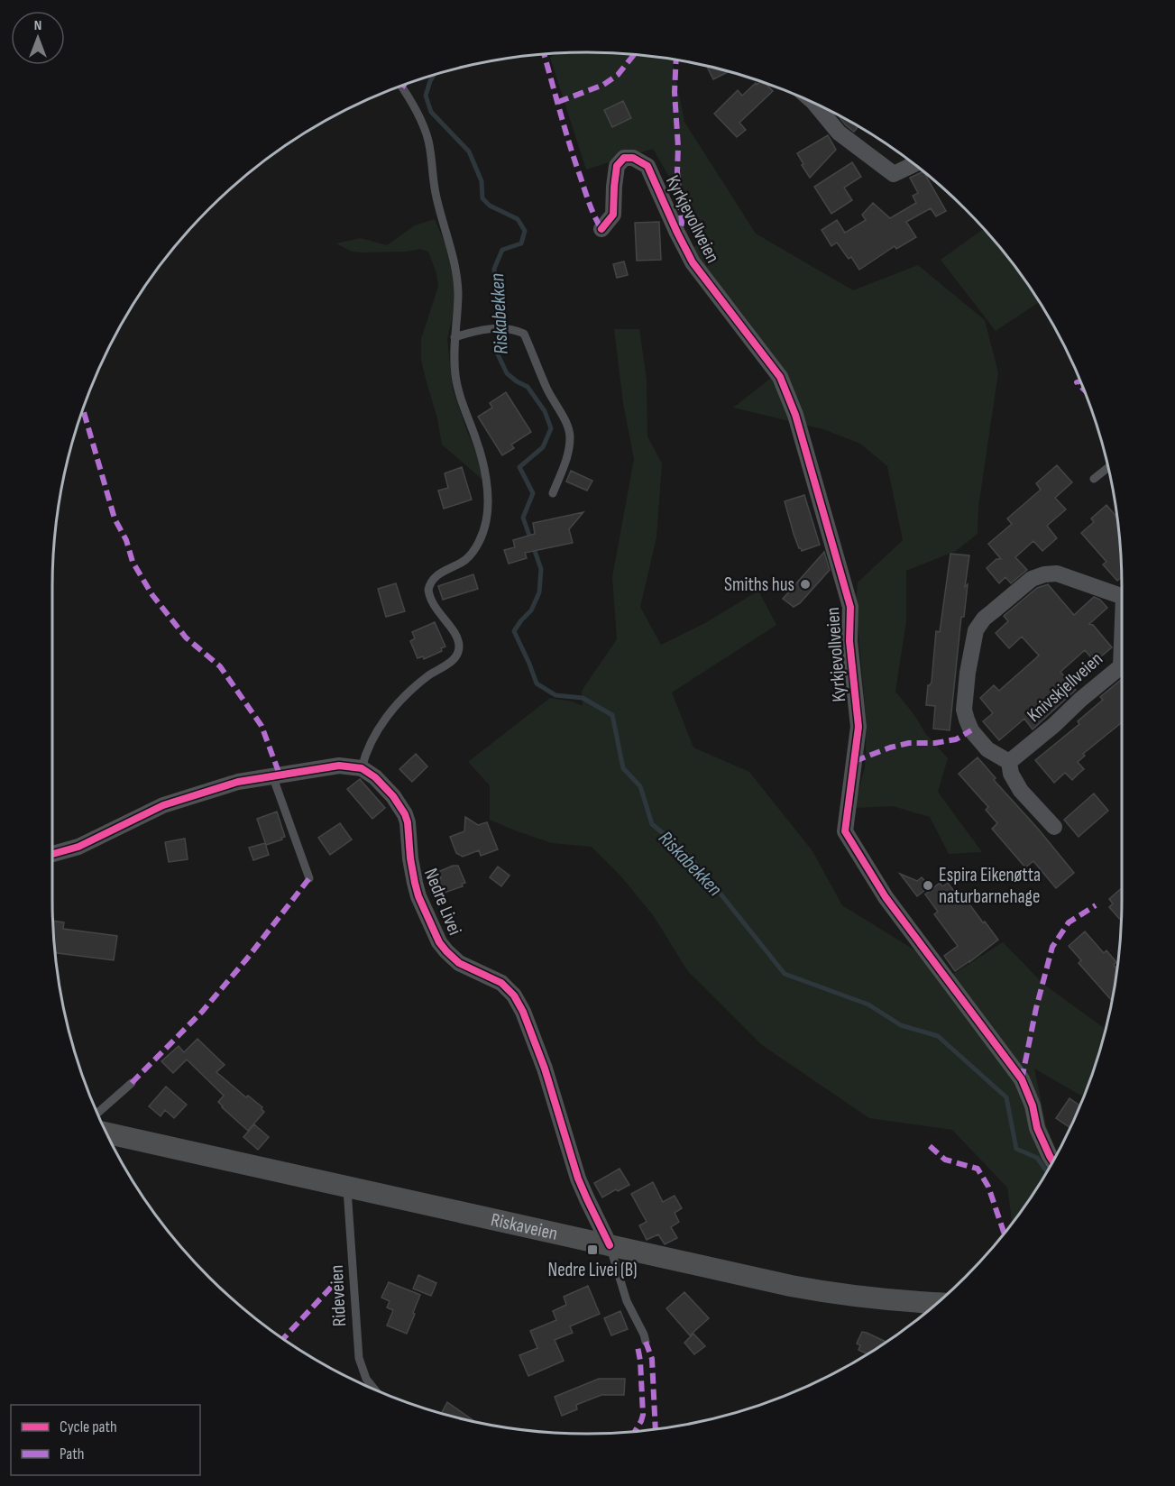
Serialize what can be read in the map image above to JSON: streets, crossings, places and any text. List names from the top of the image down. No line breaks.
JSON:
{"streets":{"main road":["Riskaveien"],"street":["Kyrkjevollveien","Knivskjellveien","Nedre Livei"],"lane":["Rideveien"]},"crossings":[["Nedre Livei","Riskaveien"],["Riskaveien","Rideveien"]],"water":["Riskabekken"],"places":{"other":["Smiths hus","Espira Eikenøtta naturbarnehage"],"transit":["Nedre Livei (B)"]},"legend":["Cycle path","Path"],"north":"top"}
